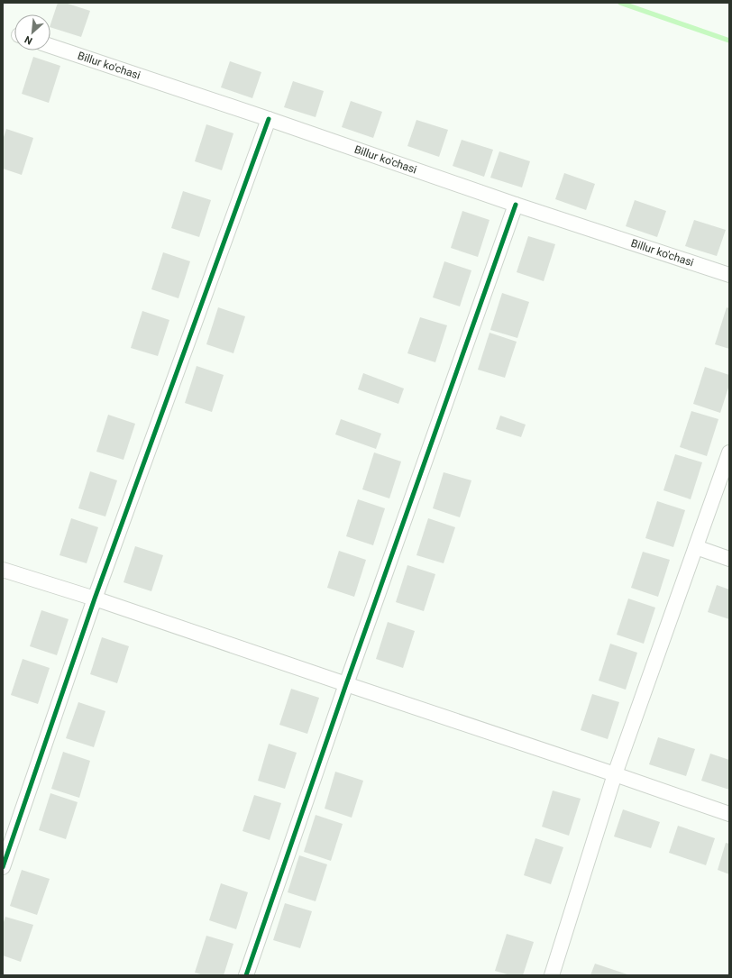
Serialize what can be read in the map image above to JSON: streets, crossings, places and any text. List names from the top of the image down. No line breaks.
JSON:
{"streets":{"street":["Billur ko'chasi"]},"north":"bottom left"}
